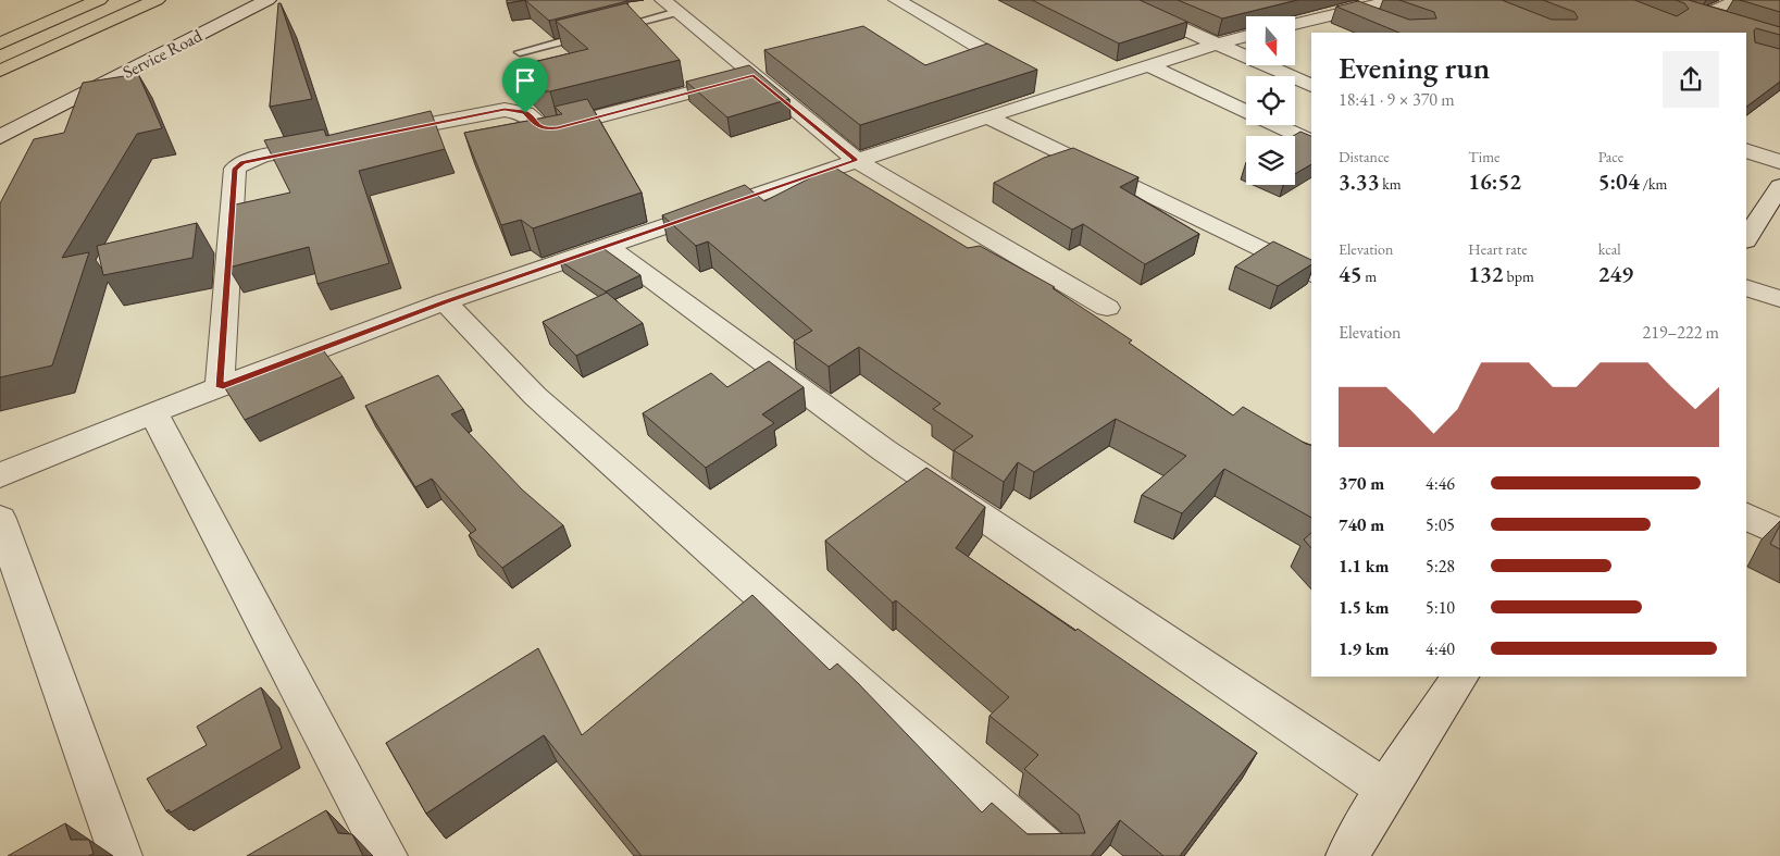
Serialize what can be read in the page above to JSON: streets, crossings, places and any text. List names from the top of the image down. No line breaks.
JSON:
{"streets":{"street":["Service Road"]},"north":"bottom","page":{"heading":["Evening run","18:41 · 9 × 370 m"],"stats":[["Distance","3.33 km"],["Time","16:52"],["Pace","5:04 /km"],["Elevation","45 m"],["Heart rate","132 bpm"],["kcal","249"]],"chart":["Elevation","219–222 m"],"list":[{"name":"370 m","note":"4:46"},{"name":"740 m","note":"5:05"},{"name":"1.1 km","note":"5:28"},{"name":"1.5 km","note":"5:10"},{"name":"1.9 km","note":"4:40"}]}}
